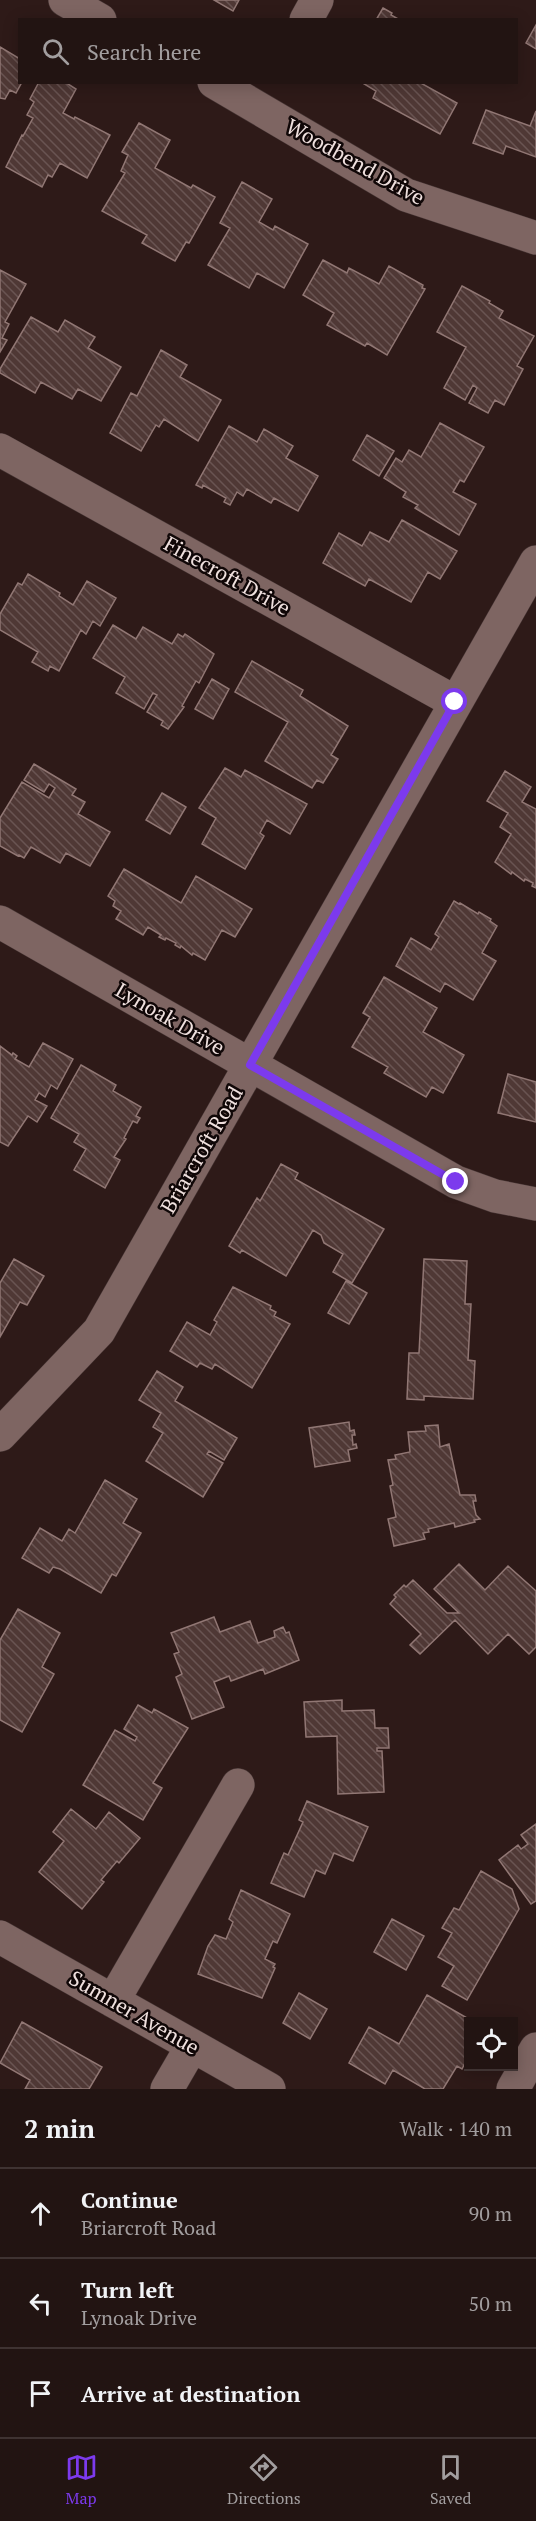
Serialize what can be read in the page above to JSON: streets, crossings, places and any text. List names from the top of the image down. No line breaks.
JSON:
{"streets":{"street":["Woodbend Drive","Finecroft Drive","Lynoak Drive","Briarcroft Road","Sumner Avenue"]},"crossings":[["Finecroft Drive","Briarcroft Road"],["Lynoak Drive","Briarcroft Road"]],"page":{"search":"Search here","heading":["2 min","Walk · 140 m"],"list":[["Continue","Briarcroft Road","90 m"],["Turn left","Lynoak Drive","50 m"],"Arrive at destination"],"nav":["Map","Directions","Saved"]}}
